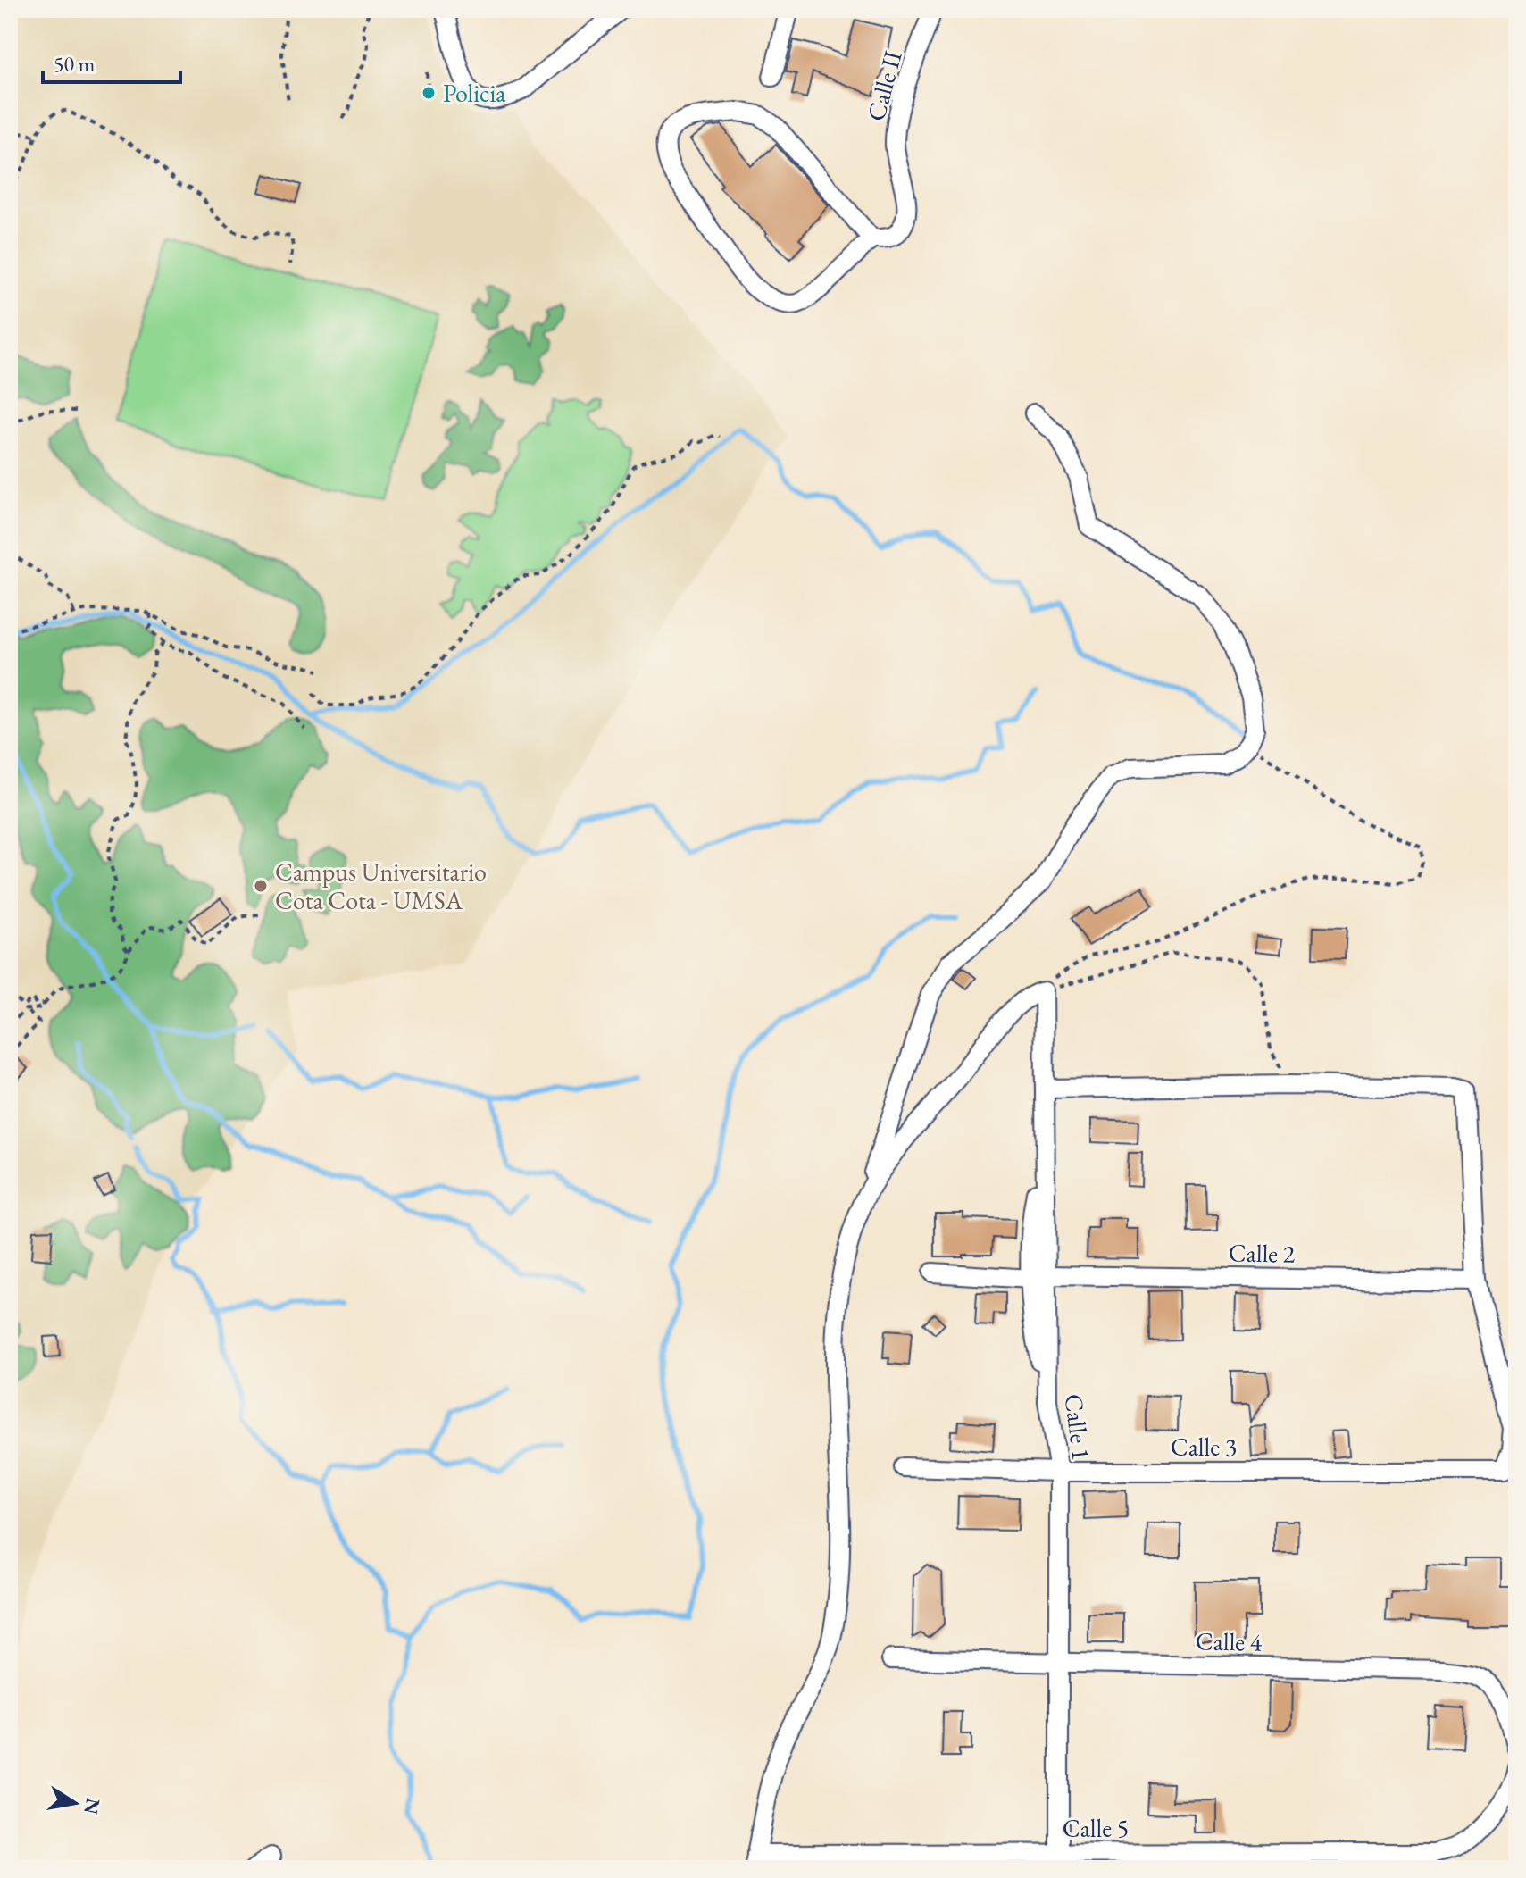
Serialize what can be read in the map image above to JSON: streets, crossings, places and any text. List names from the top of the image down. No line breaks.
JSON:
{"streets":{"street":["Calle II","Calle 2","Calle 1","Calle 3","Calle 4","Calle 5"]},"crossings":[["Calle 2","Calle 1"],["Calle 2","Calle 3"],["Calle 1","Calle 3"],["Calle 1","Calle 4"],["Calle 1","Calle 5"]],"places":["Policia","Campus Universitario Cota Cota - UMSA"],"scale_bar":"50 m","north":"right"}
